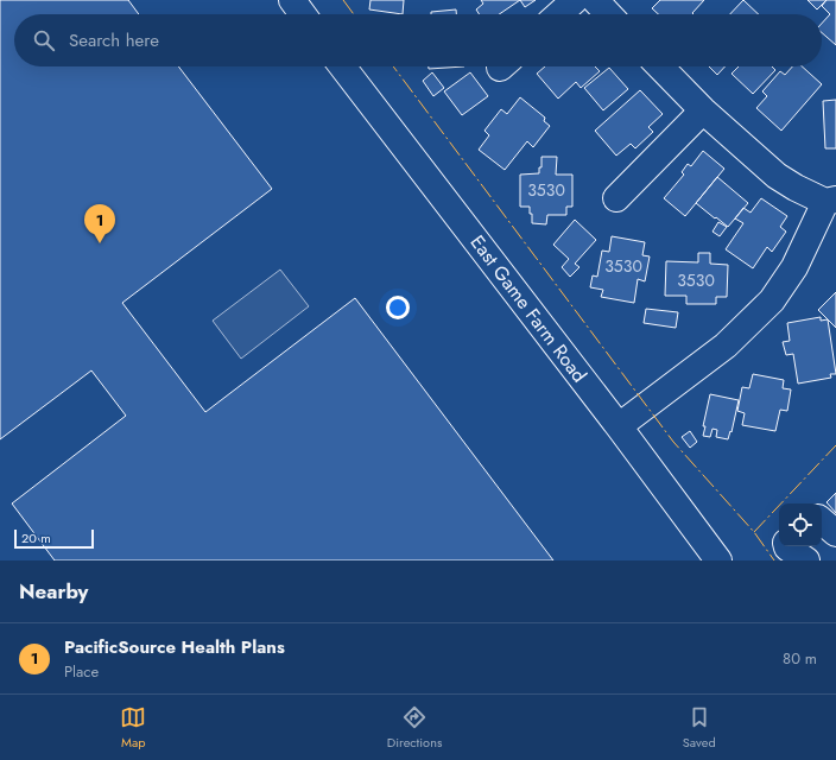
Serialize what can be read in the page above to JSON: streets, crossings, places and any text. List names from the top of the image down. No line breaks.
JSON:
{"streets":{"street":["East Game Farm Road"]},"house_numbers":["3530","3530","3530"],"scale_bar":"20 m","page":{"search":"Search here","pins":"1","scale":"20 m","heading":"Nearby","list":[{"mark":"1","name":"PacificSource Health Plans","note":"Place","value":"80 m"}],"nav":["Map","Directions","Saved"]}}
